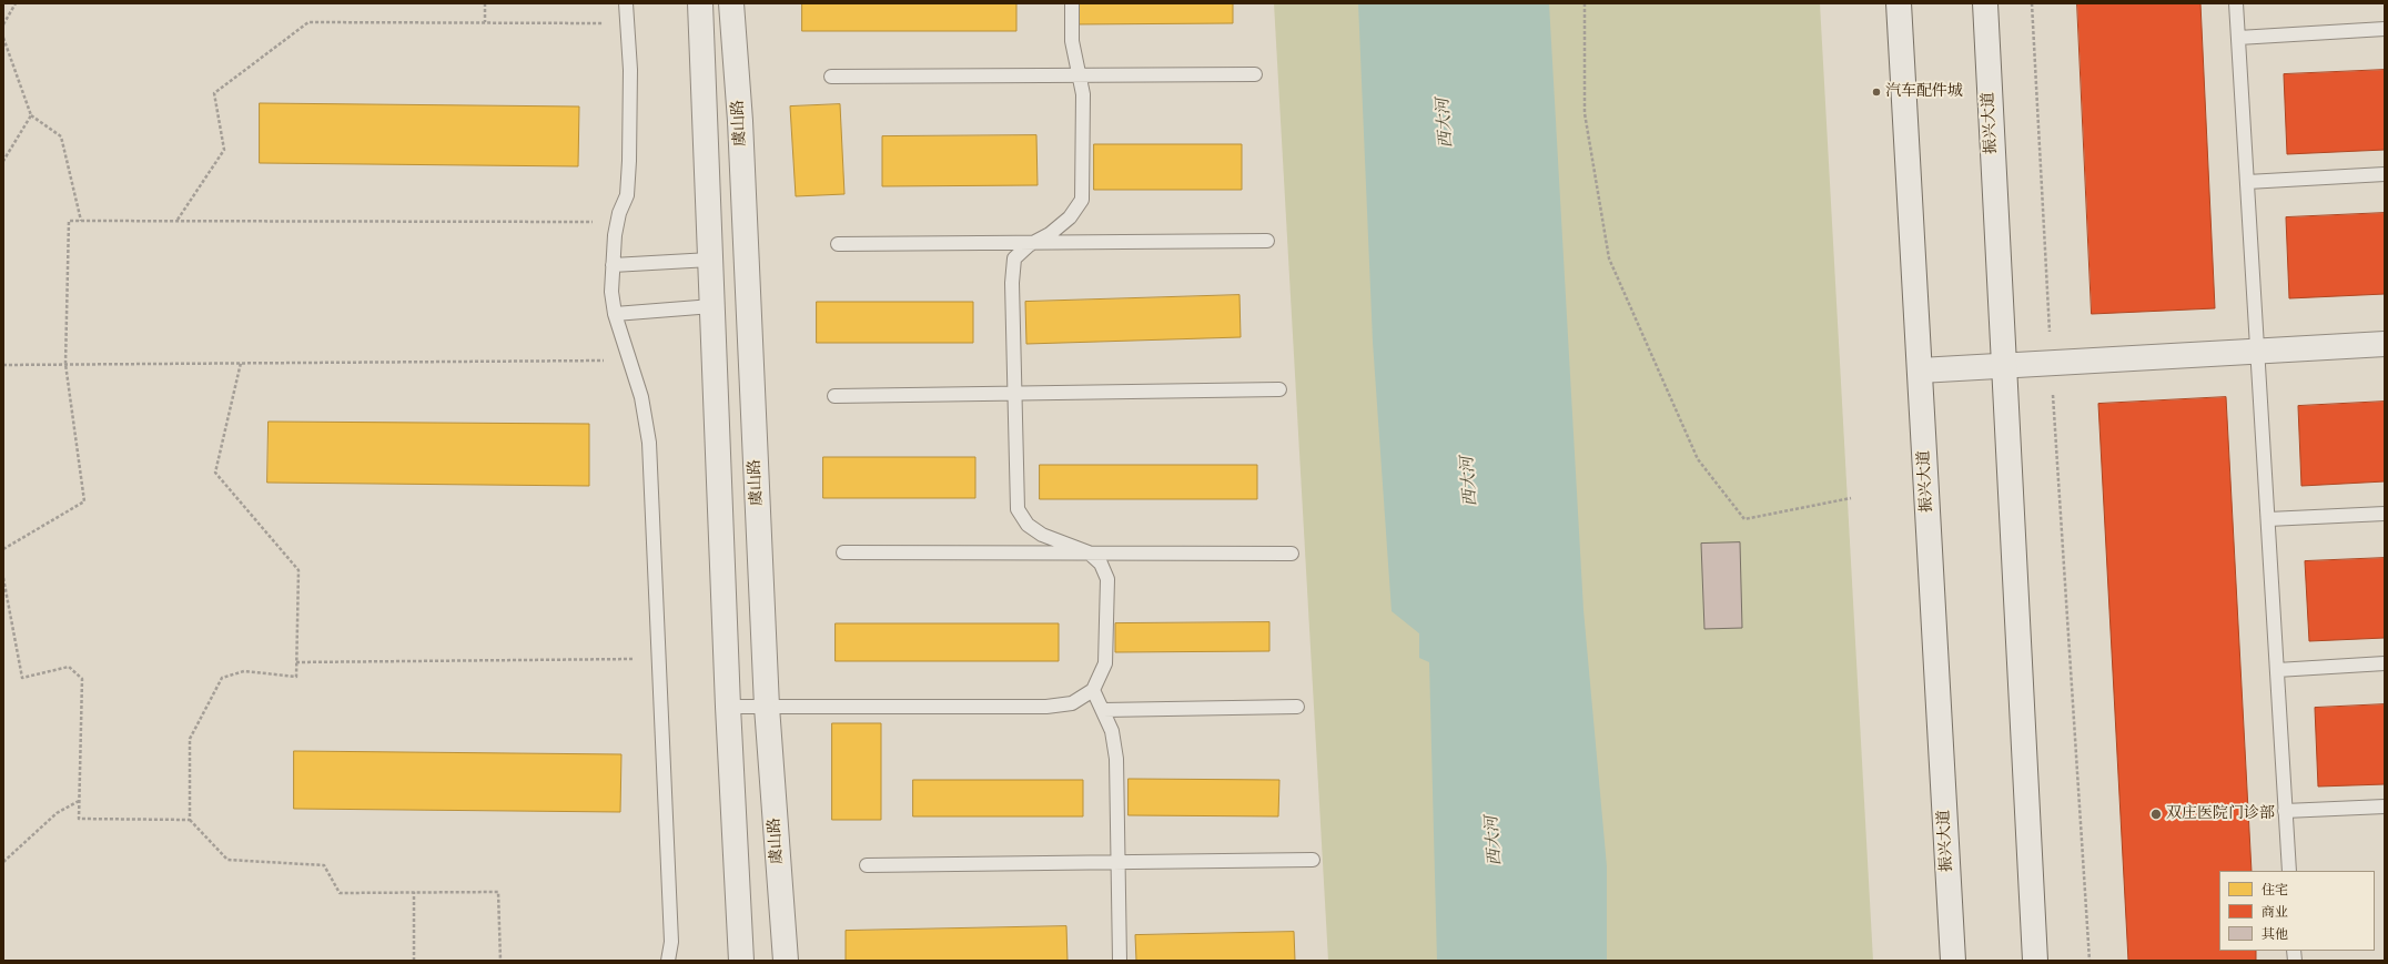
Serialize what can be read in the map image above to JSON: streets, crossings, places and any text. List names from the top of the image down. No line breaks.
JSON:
{"streets":{"street":["虞山路","振兴大道"]},"water":["西大河"],"places":["汽车配件城","双庄医院门诊部"],"legend":["住宅","商业","其他"]}
